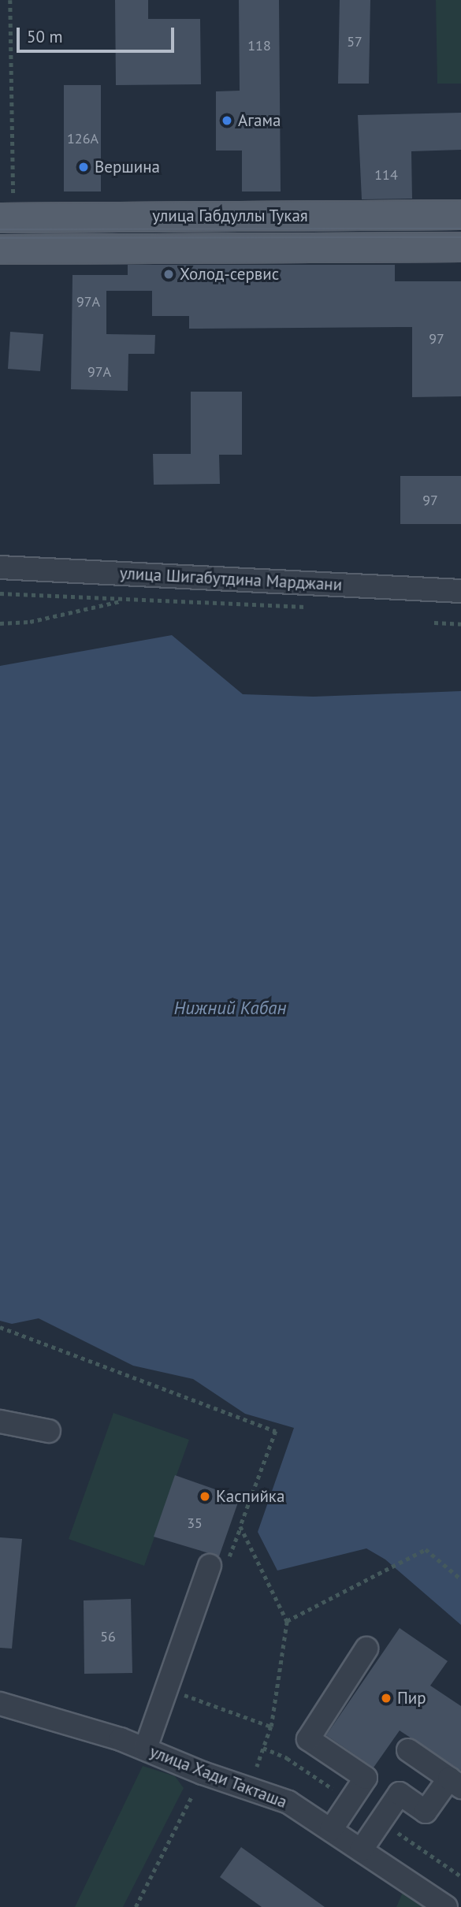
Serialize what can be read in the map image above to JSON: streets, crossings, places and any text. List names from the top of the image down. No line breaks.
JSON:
{"streets":{"main road":["улица Габдуллы Тукая"],"street":["улица Шигабутдина Марджани","улица Хади Такташа"]},"water":["Нижний Кабан"],"places":["Агама","Вершина","Холод-сервис","Каспийка","Пир"],"house_numbers":["57","118","126А","114","97А","97","97А","97","35","56"],"scale_bar":"50 m"}
